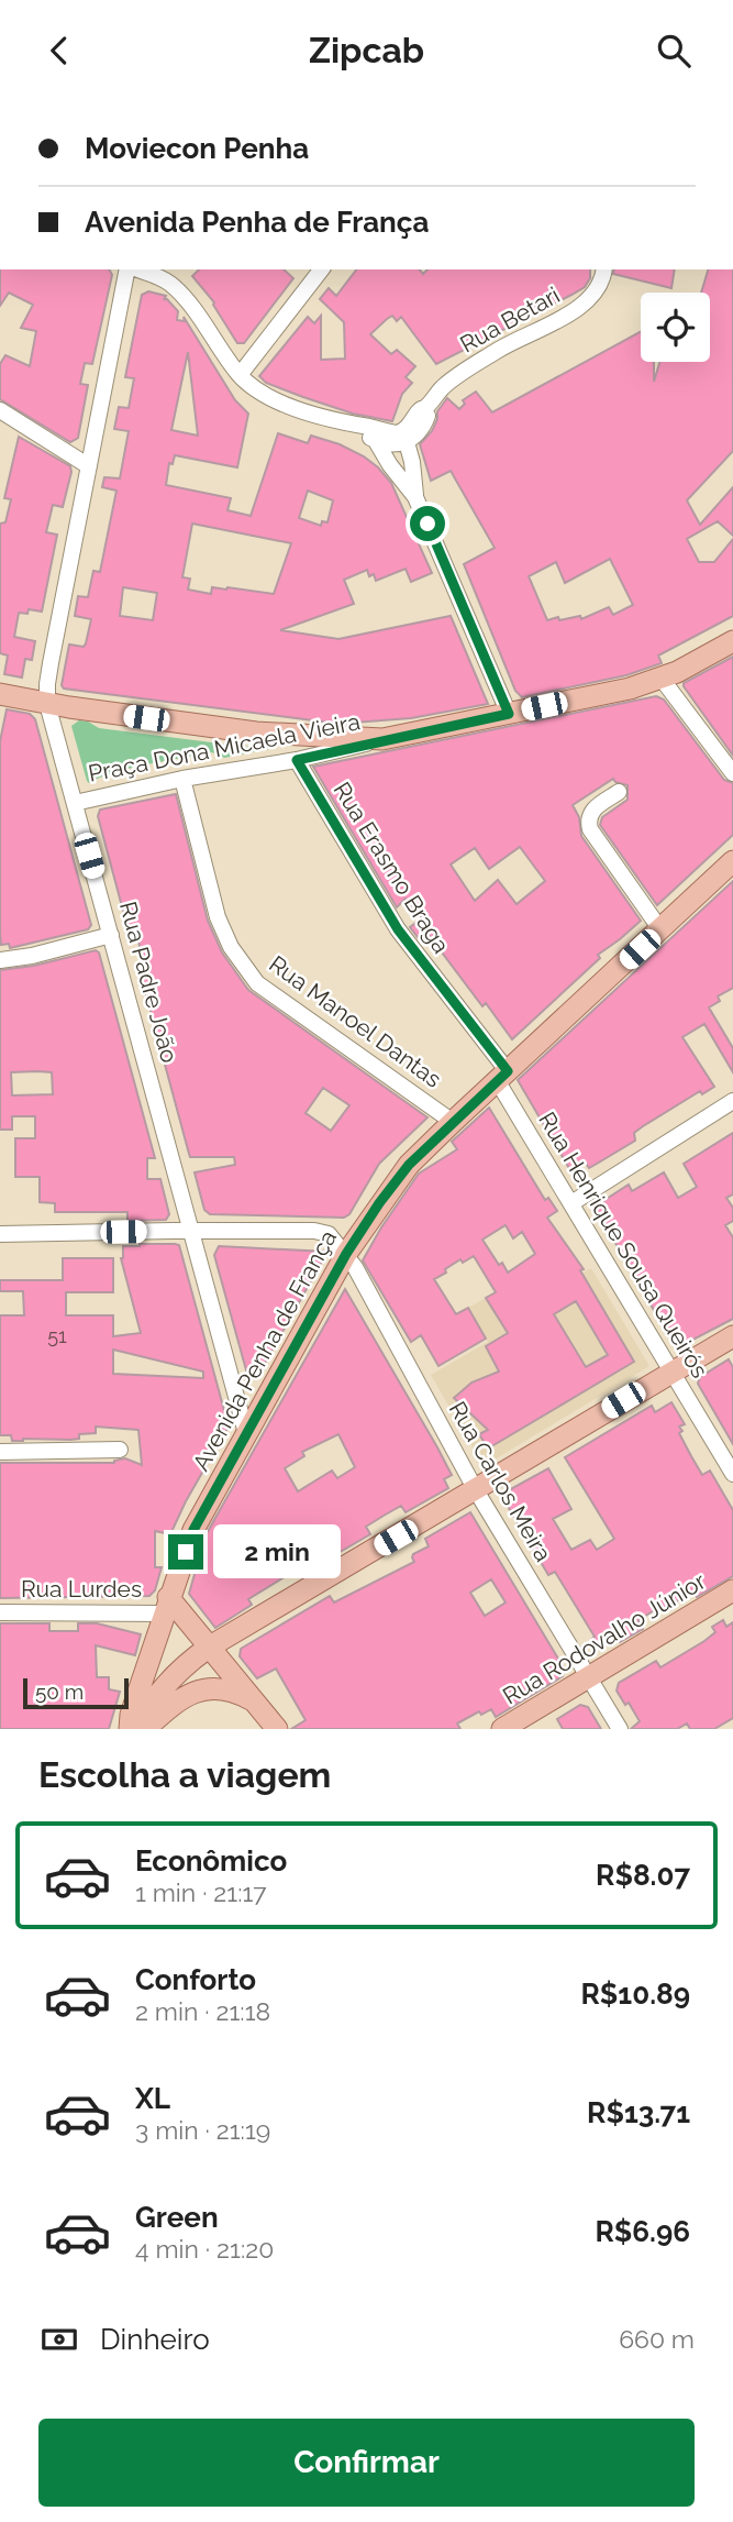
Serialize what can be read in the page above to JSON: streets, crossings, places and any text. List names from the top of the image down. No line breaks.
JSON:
{"streets":{"main road":["Avenida Penha de França","Rua Rodovalho Júnior"],"street":["Rua Betari","Praça Dona Micaela Vieira","Rua Erasmo Braga","Rua Padre João","Rua Manoel Dantas","Rua Henrique Sousa Queirós","Rua Carlos Meira","Rua Lurdes"]},"crossings":[["Praça Dona Micaela Vieira","Rua Erasmo Braga"],["Praça Dona Micaela Vieira","Rua Padre João"],["Praça Dona Micaela Vieira","Rua Manoel Dantas"],["Rua Erasmo Braga","Rua Henrique Sousa Queirós"],["Rua Erasmo Braga","Avenida Penha de França"],["Rua Padre João","Avenida Penha de França"],["Rua Manoel Dantas","Avenida Penha de França"],["Rua Henrique Sousa Queirós","Avenida Penha de França"],["Avenida Penha de França","Rua Carlos Meira"],["Avenida Penha de França","Rua Lurdes"],["Rua Carlos Meira","Rua Rodovalho Júnior"]],"house_numbers":["51"],"scale_bar":"50 m","page":{"header":"Zipcab","banner":["Moviecon Penha","Avenida Penha de França"],"bubble":"2 min","scale":"50 m","heading":"Escolha a viagem","list":[{"name":"Econômico","note":"1 min · 21:17","value":"R$8.07"},{"name":"Conforto","note":"2 min · 21:18","value":"R$10.89"},{"name":"XL","note":"3 min · 21:19","value":"R$13.71"},{"name":"Green","note":"4 min · 21:20","value":"R$6.96"}],"pay":["Dinheiro","660 m"],"buttons":"Confirmar"}}
